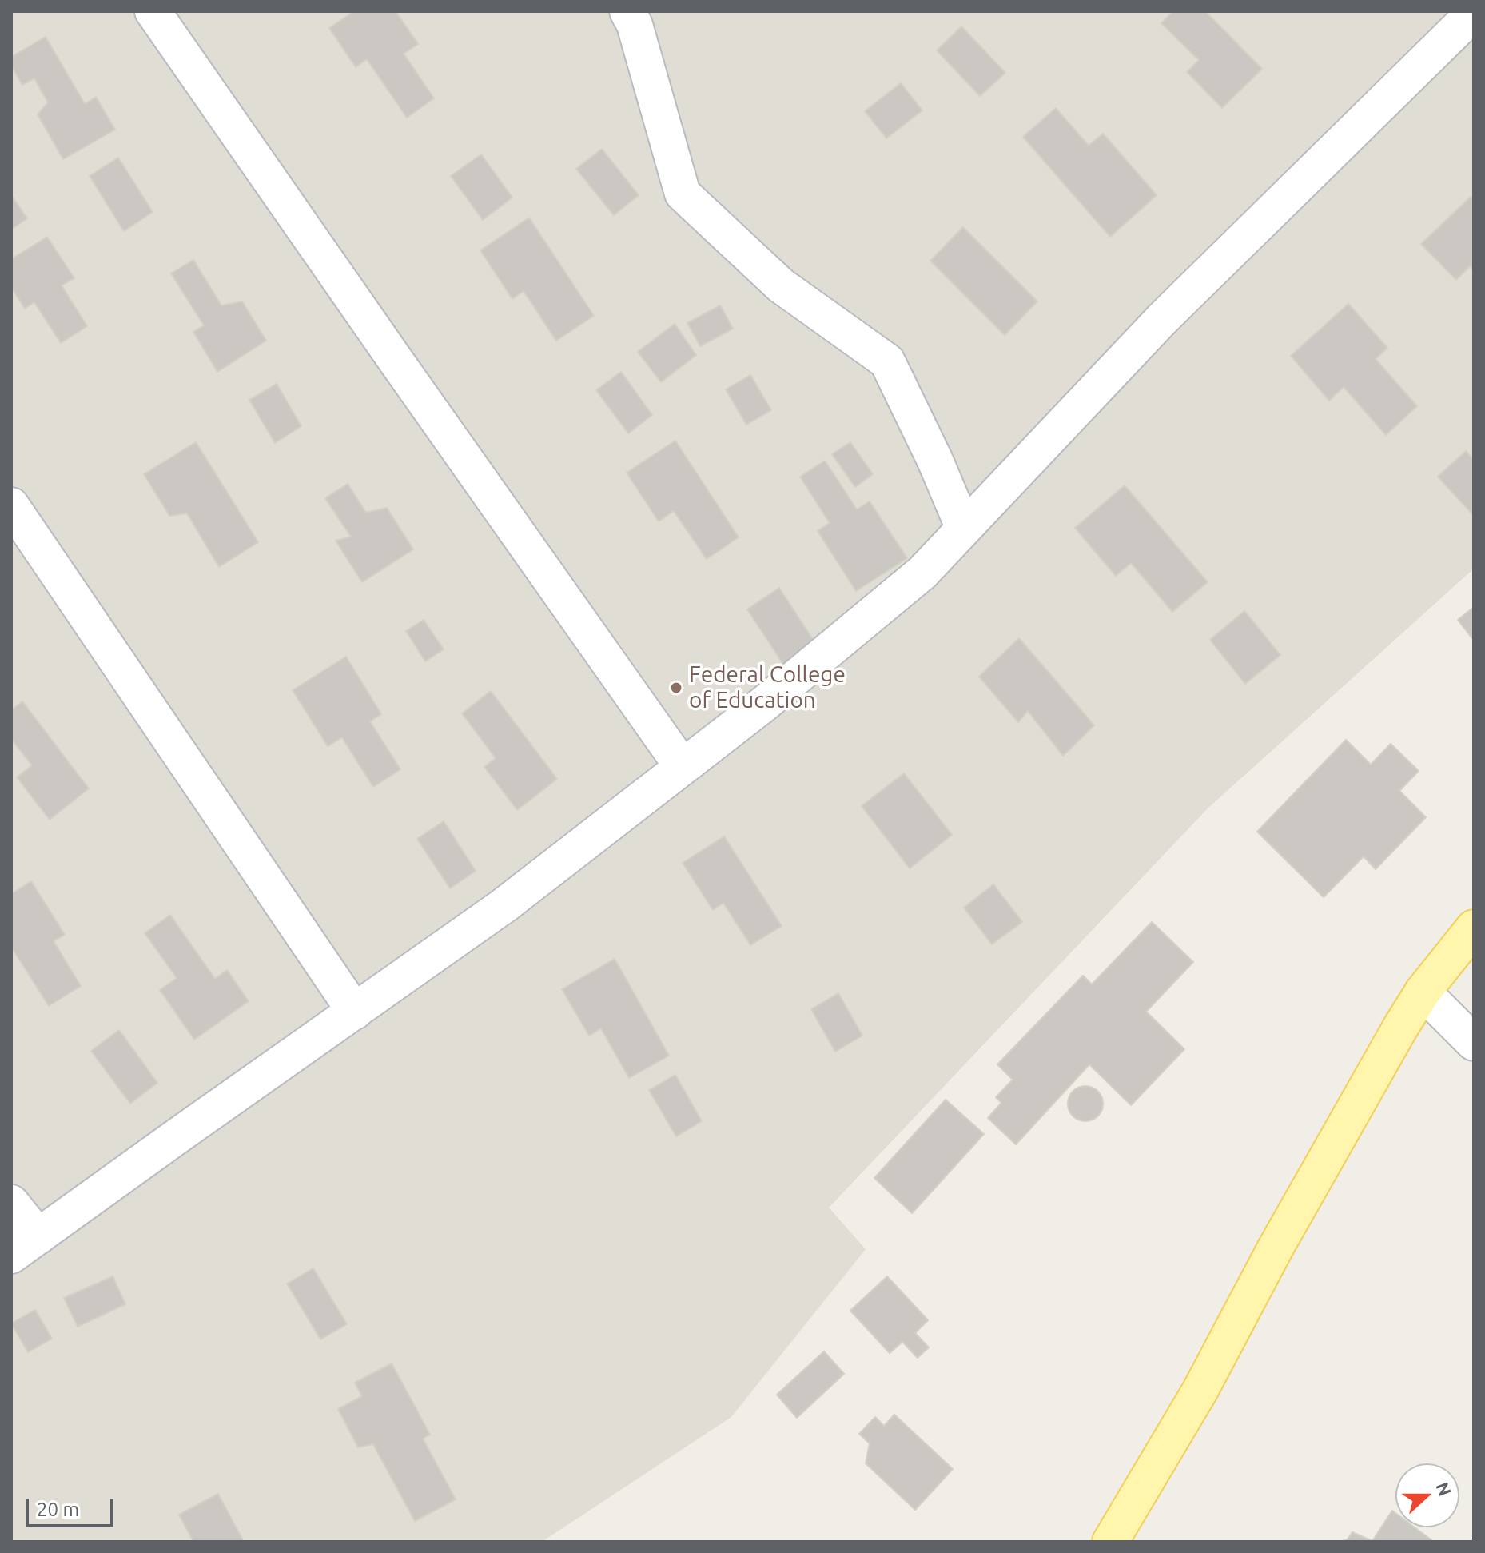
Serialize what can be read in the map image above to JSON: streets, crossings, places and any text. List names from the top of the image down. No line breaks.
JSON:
{"places":["Federal College of Education"],"scale_bar":"20 m","north":"right"}
